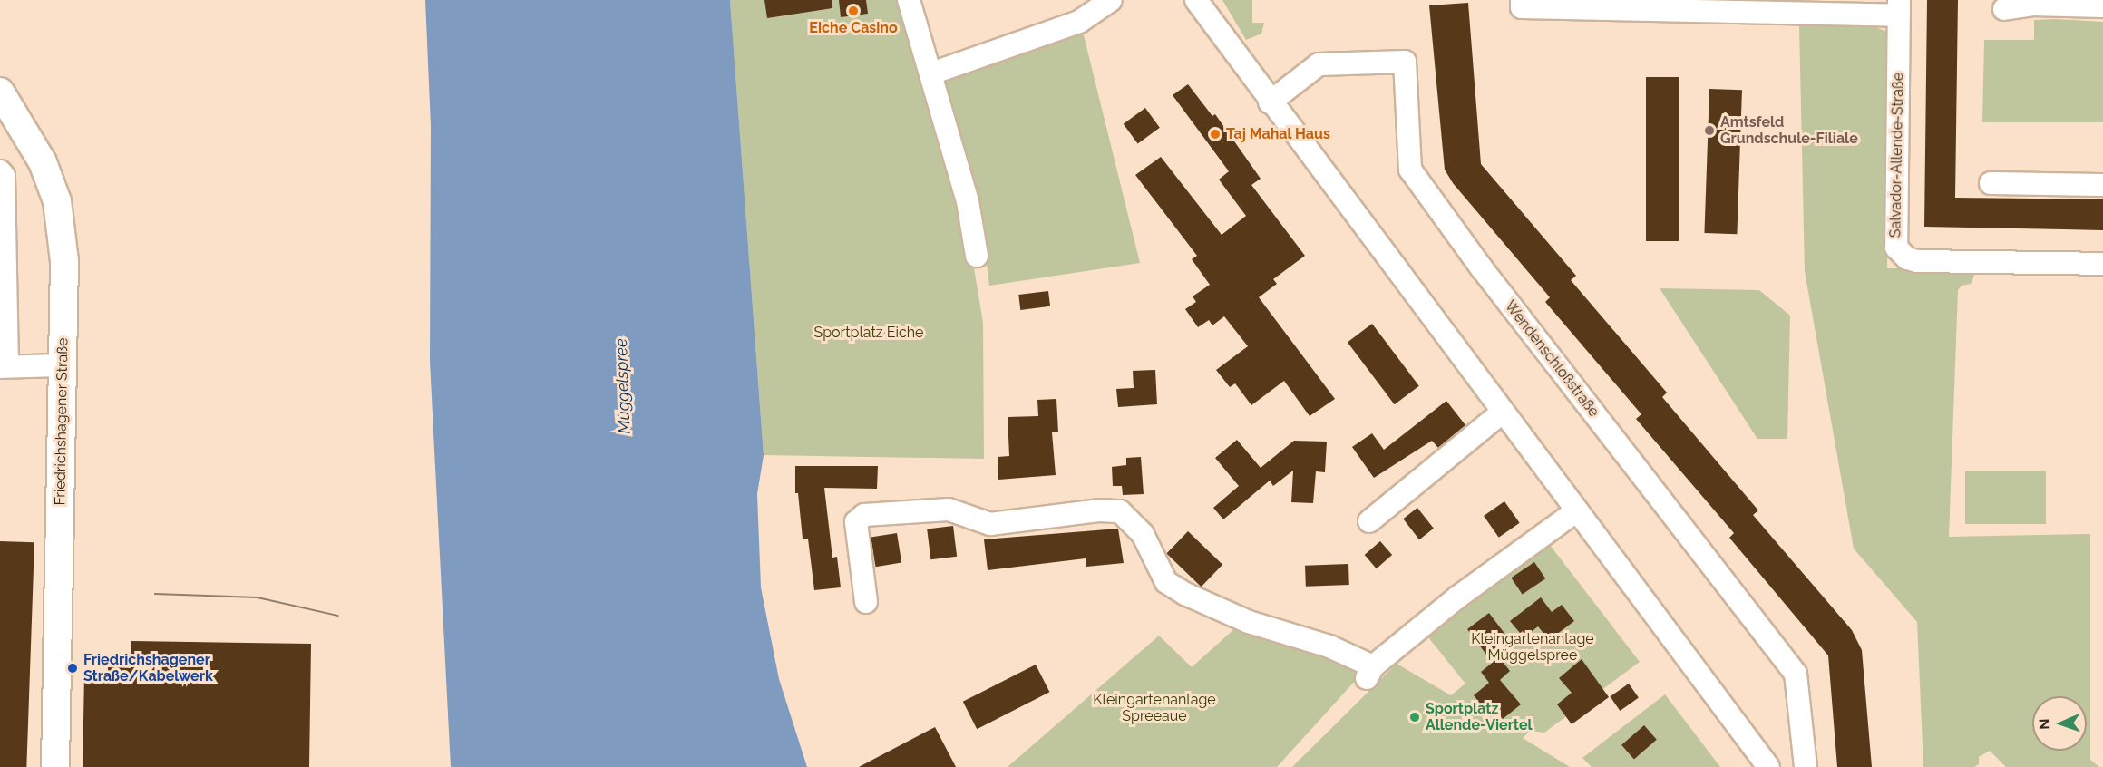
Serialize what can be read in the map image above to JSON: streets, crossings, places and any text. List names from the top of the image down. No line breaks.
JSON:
{"streets":{"main road":["Friedrichshagener Straße"],"street":["Salvador-Allende-Straße","Wendenschloßstraße"]},"water":["Müggelspree"],"parks":["Sportplatz Eiche","Kleingartenanlage Müggelspree","Kleingartenanlage Spreeaue"],"places":["Eiche Casino","Amtsfeld Grundschule-Filiale","Taj Mahal Haus","Friedrichshagener Straße/Kabelwerk","Sportplatz Allende-Viertel"],"north":"left"}
